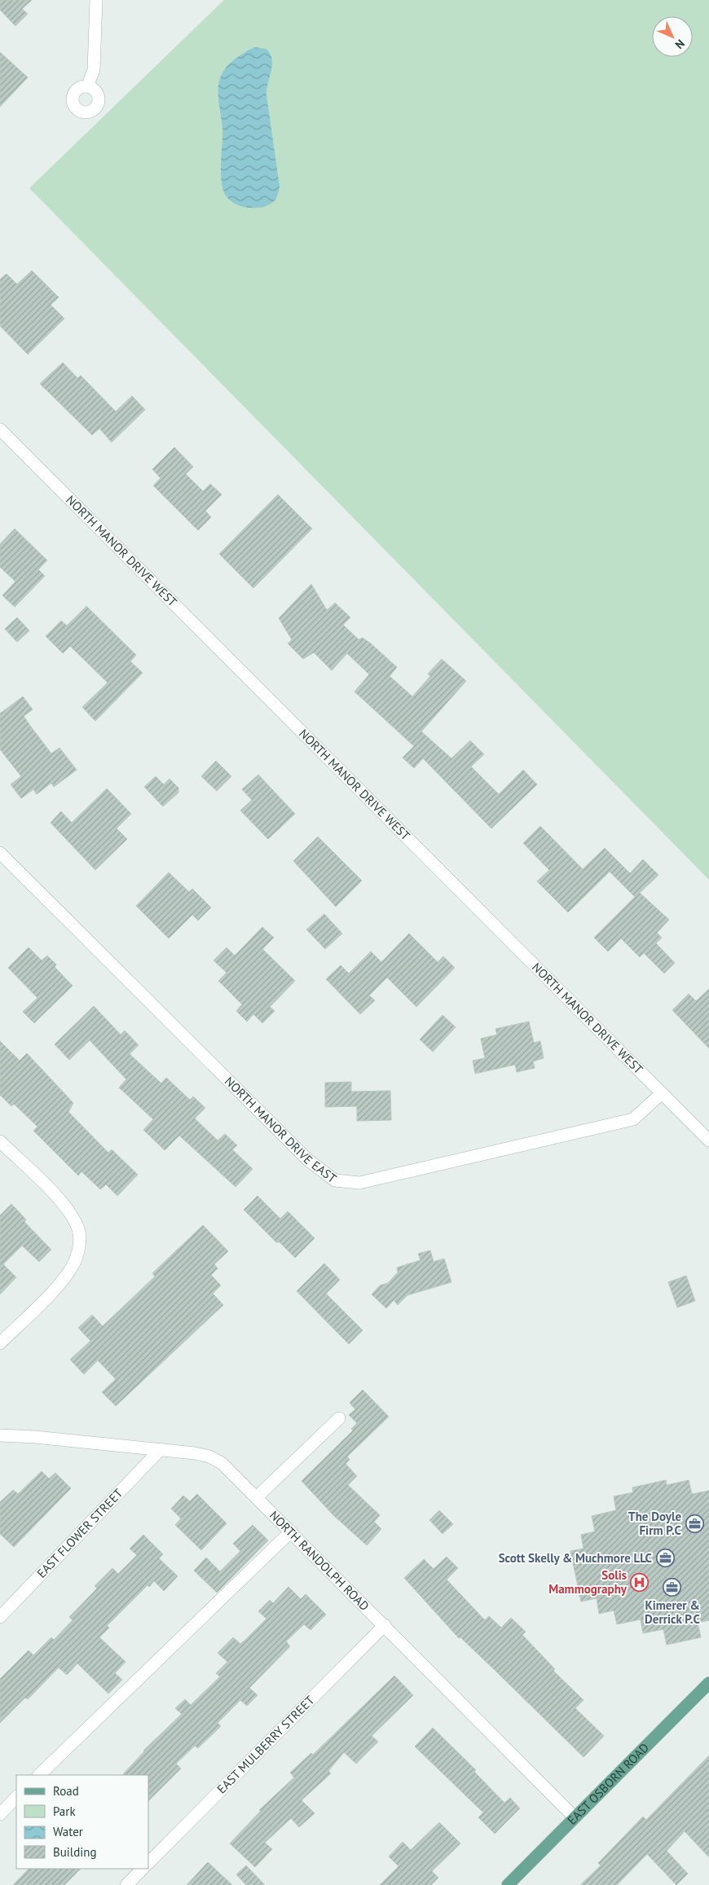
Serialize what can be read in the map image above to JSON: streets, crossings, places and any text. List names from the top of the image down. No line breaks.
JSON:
{"streets":{"main road":["EAST OSBORN ROAD"],"street":["NORTH MANOR DRIVE WEST","NORTH MANOR DRIVE EAST","EAST FLOWER STREET","NORTH RANDOLPH ROAD","EAST MULBERRY STREET"]},"crossings":[["NORTH MANOR DRIVE WEST","NORTH MANOR DRIVE EAST"],["EAST FLOWER STREET","NORTH RANDOLPH ROAD"],["NORTH RANDOLPH ROAD","EAST MULBERRY STREET"],["NORTH RANDOLPH ROAD","EAST OSBORN ROAD"]],"places":{"office":["The Doyle Firm P.C","Scott Skelly & Muchmore LLC","Kimerer & Derrick P.C"],"hospital":["Solis Mammography"]},"legend":["Road","Park","Water","Building"],"north":"bottom right"}
